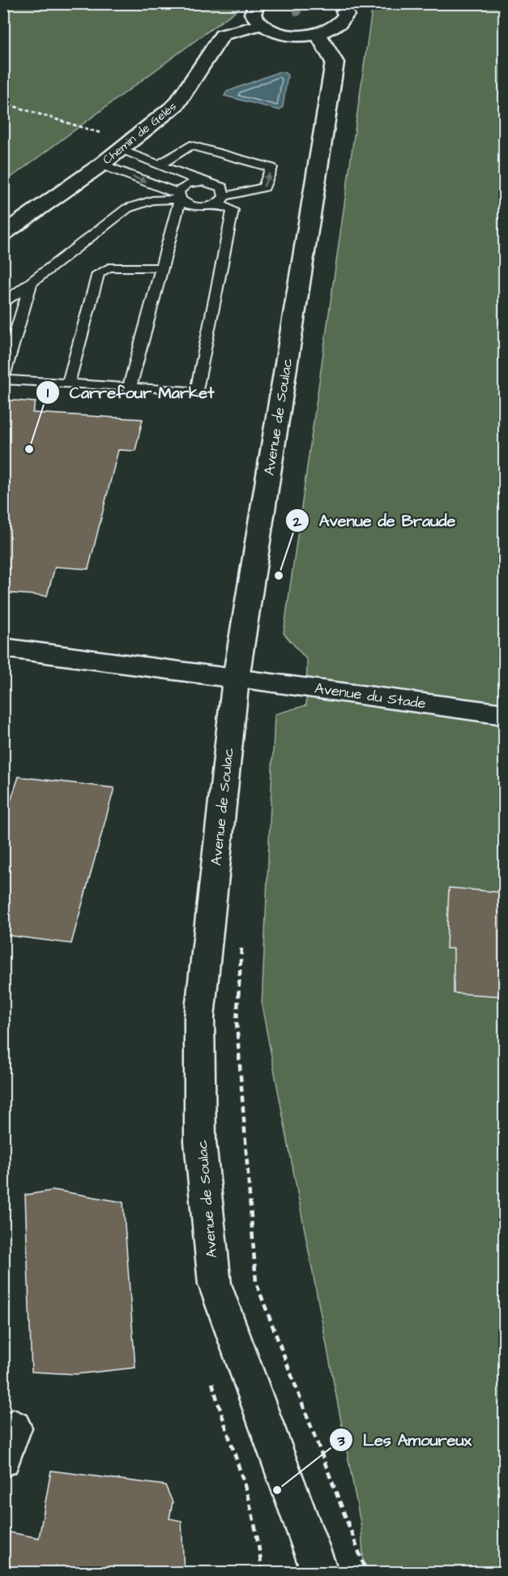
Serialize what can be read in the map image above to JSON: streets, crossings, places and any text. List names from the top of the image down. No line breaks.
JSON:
{"streets":{"main road":["Chemin de Gelès","Avenue de Soulac","Avenue du Stade"]},"crossings":[["Avenue de Soulac","Avenue du Stade"]],"places":["Carrefour Market","Avenue de Braude","Les Amoureux"]}
